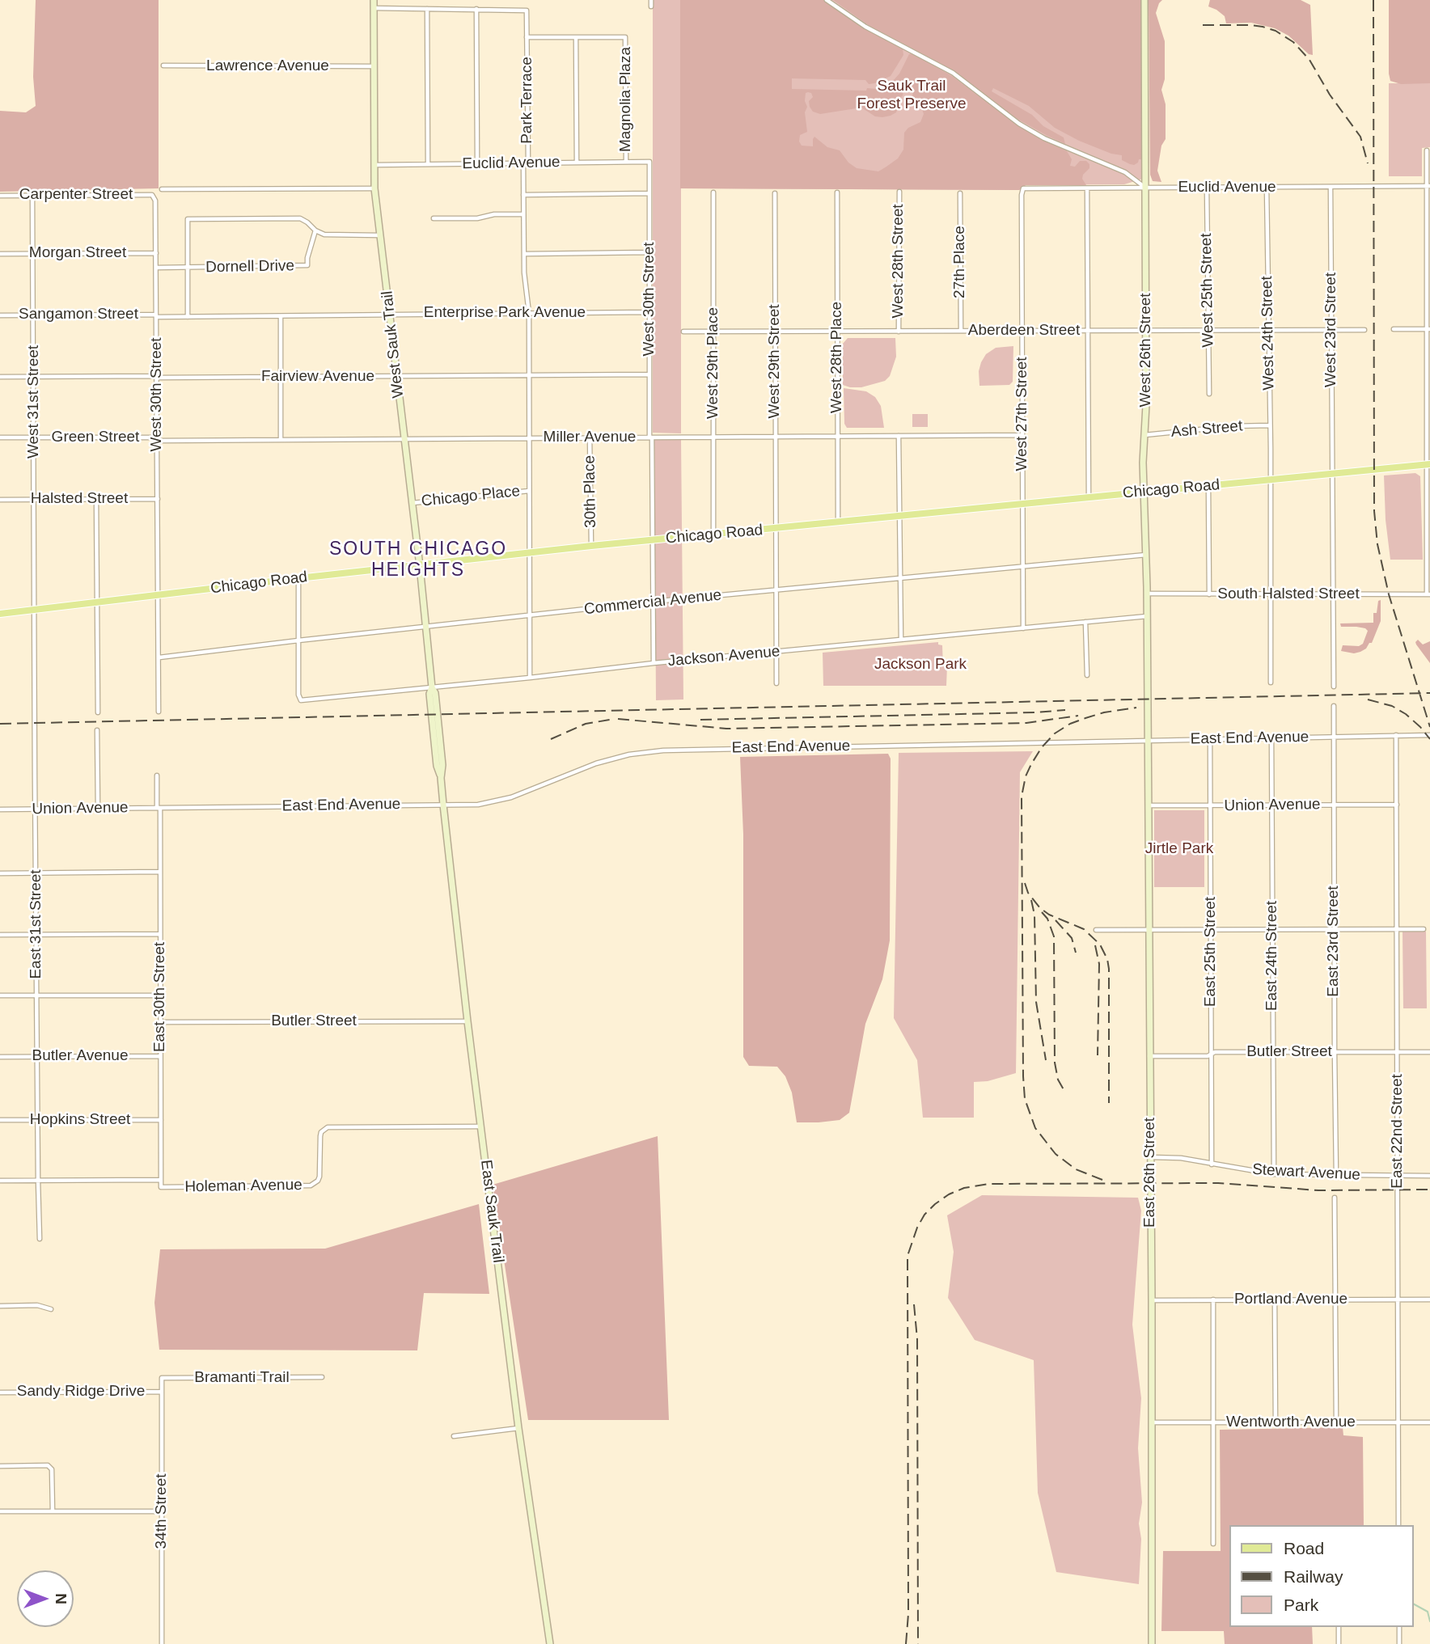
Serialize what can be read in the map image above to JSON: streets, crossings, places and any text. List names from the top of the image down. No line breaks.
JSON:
{"streets":{"main road":["West Sauk Trail","West 26th Street","Chicago Road","East 26th Street","East Sauk Trail"],"street":["Lawrence Avenue","Magnolia Plaza","Park Terrace","Euclid Avenue","Carpenter Street","Morgan Street","West 28th Street","27th Place","Dornell Drive","West 25th Street","West 30th Street","Enterprise Park Avenue","Sangamon Street","West 23rd Street","Aberdeen Street","West 24th Street","West 28th Place","West 29th Street","West 29th Place","Fairview Avenue","West 31st Street","West 27th Street","Ash Street","Green Street","Miller Avenue","30th Place","Chicago Place","Halsted Street","South Halsted Street","Commercial Avenue","Jackson Avenue","East End Avenue","Union Avenue","East 31st Street","East 23rd Street","East 25th Street","East 24th Street","East 30th Street","Butler Street","Butler Avenue","Hopkins Street","East 22nd Street","Stewart Avenue","Holeman Avenue","Portland Avenue","Bramanti Trail","Sandy Ridge Drive","Wentworth Avenue","34th Street"]},"crossings":[["Lawrence Avenue","West Sauk Trail"],["Magnolia Plaza","Park Terrace"],["Magnolia Plaza","Euclid Avenue"],["Park Terrace","Euclid Avenue"],["Euclid Avenue","West 25th Street"],["Euclid Avenue","West 30th Street"],["Euclid Avenue","West 23rd Street"],["Euclid Avenue","West 24th Street"],["Euclid Avenue","West Sauk Trail"],["Euclid Avenue","West 26th Street"],["Euclid Avenue","West 27th Street"],["Carpenter Street","West 30th Street"],["Carpenter Street","West 31st Street"],["Morgan Street","West 30th Street"],["Morgan Street","West 31st Street"],["West 28th Street","Aberdeen Street"],["27th Place","Aberdeen Street"],["Dornell Drive","West 30th Street"],["West 25th Street","Aberdeen Street"],["West 30th Street","Enterprise Park Avenue"],["West 30th Street","Sangamon Street"],["West 30th Street","Fairview Avenue"],["West 30th Street","Green Street"],["West 30th Street","Miller Avenue"],["West 30th Street","Chicago Road"],["West 30th Street","Halsted Street"],["West 30th Street","Commercial Avenue"],["West 30th Street","Jackson Avenue"],["Enterprise Park Avenue","Sangamon Street"],["Enterprise Park Avenue","West Sauk Trail"],["Sangamon Street","West 31st Street"],["West 23rd Street","Aberdeen Street"],["West 23rd Street","Chicago Road"],["Aberdeen Street","West 24th Street"],["Aberdeen Street","West 26th Street"],["Aberdeen Street","West 28th Place"],["Aberdeen Street","West 29th Street"],["Aberdeen Street","West 29th Place"],["Aberdeen Street","West 27th Street"],["West 24th Street","Ash Street"],["West 24th Street","Chicago Road"],["West Sauk Trail","Fairview Avenue"],["West Sauk Trail","Miller Avenue"],["West Sauk Trail","Chicago Road"],["West Sauk Trail","Chicago Place"],["West Sauk Trail","Commercial Avenue"],["West Sauk Trail","Jackson Avenue"],["West Sauk Trail","East Sauk Trail"],["West 26th Street","Ash Street"],["West 26th Street","Chicago Road"],["West 26th Street","South Halsted Street"],["West 26th Street","Commercial Avenue"],["West 26th Street","Jackson Avenue"],["West 26th Street","East 26th Street"],["West 28th Place","Miller Avenue"],["West 28th Place","Chicago Road"],["West 29th Street","Miller Avenue"],["West 29th Street","Chicago Road"],["West 29th Street","Commercial Avenue"],["West 29th Street","Jackson Avenue"],["West 29th Place","Miller Avenue"],["West 29th Place","Chicago Road"],["Fairview Avenue","West 31st Street"],["West 31st Street","Green Street"],["West 31st Street","Chicago Road"],["West 31st Street","Halsted Street"],["West 31st Street","East 31st Street"],["West 27th Street","Miller Avenue"],["West 27th Street","Chicago Road"],["West 27th Street","Commercial Avenue"],["West 27th Street","Jackson Avenue"],["Green Street","Miller Avenue"],["Miller Avenue","30th Place"],["Chicago Road","30th Place"],["Chicago Road","East 31st Street"],["Commercial Avenue","Jackson Avenue"],["East End Avenue","Union Avenue"],["East End Avenue","East 23rd Street"],["East End Avenue","East 25th Street"],["East End Avenue","East 24th Street"],["East End Avenue","East 30th Street"],["East End Avenue","East 22nd Street"],["East End Avenue","East 26th Street"],["East End Avenue","East Sauk Trail"],["Union Avenue","East 31st Street"],["Union Avenue","East 23rd Street"],["Union Avenue","East 25th Street"],["Union Avenue","East 24th Street"],["Union Avenue","East 30th Street"],["Union Avenue","East 22nd Street"],["Union Avenue","East 26th Street"],["East 31st Street","Butler Avenue"],["East 31st Street","Hopkins Street"],["East 23rd Street","Butler Street"],["East 23rd Street","Stewart Avenue"],["East 25th Street","Butler Street"],["East 25th Street","Stewart Avenue"],["East 24th Street","Butler Street"],["East 24th Street","Stewart Avenue"],["East 30th Street","Butler Street"],["East 30th Street","Butler Avenue"],["East 30th Street","Hopkins Street"],["East 30th Street","Holeman Avenue"],["Butler Street","East 22nd Street"],["Butler Street","East 26th Street"],["Butler Street","East Sauk Trail"],["East 22nd Street","Stewart Avenue"],["East 22nd Street","Portland Avenue"],["East 22nd Street","Wentworth Avenue"],["East 26th Street","Stewart Avenue"],["East 26th Street","Portland Avenue"],["East 26th Street","Wentworth Avenue"],["Holeman Avenue","East Sauk Trail"],["Bramanti Trail","34th Street"],["Sandy Ridge Drive","34th Street"]],"districts":["SOUTH CHICAGO HEIGHTS"],"parks":["Sauk Trail Forest Preserve","Jackson Park","Jirtle Park"],"legend":["Road","Railway","Park"],"north":"right"}
